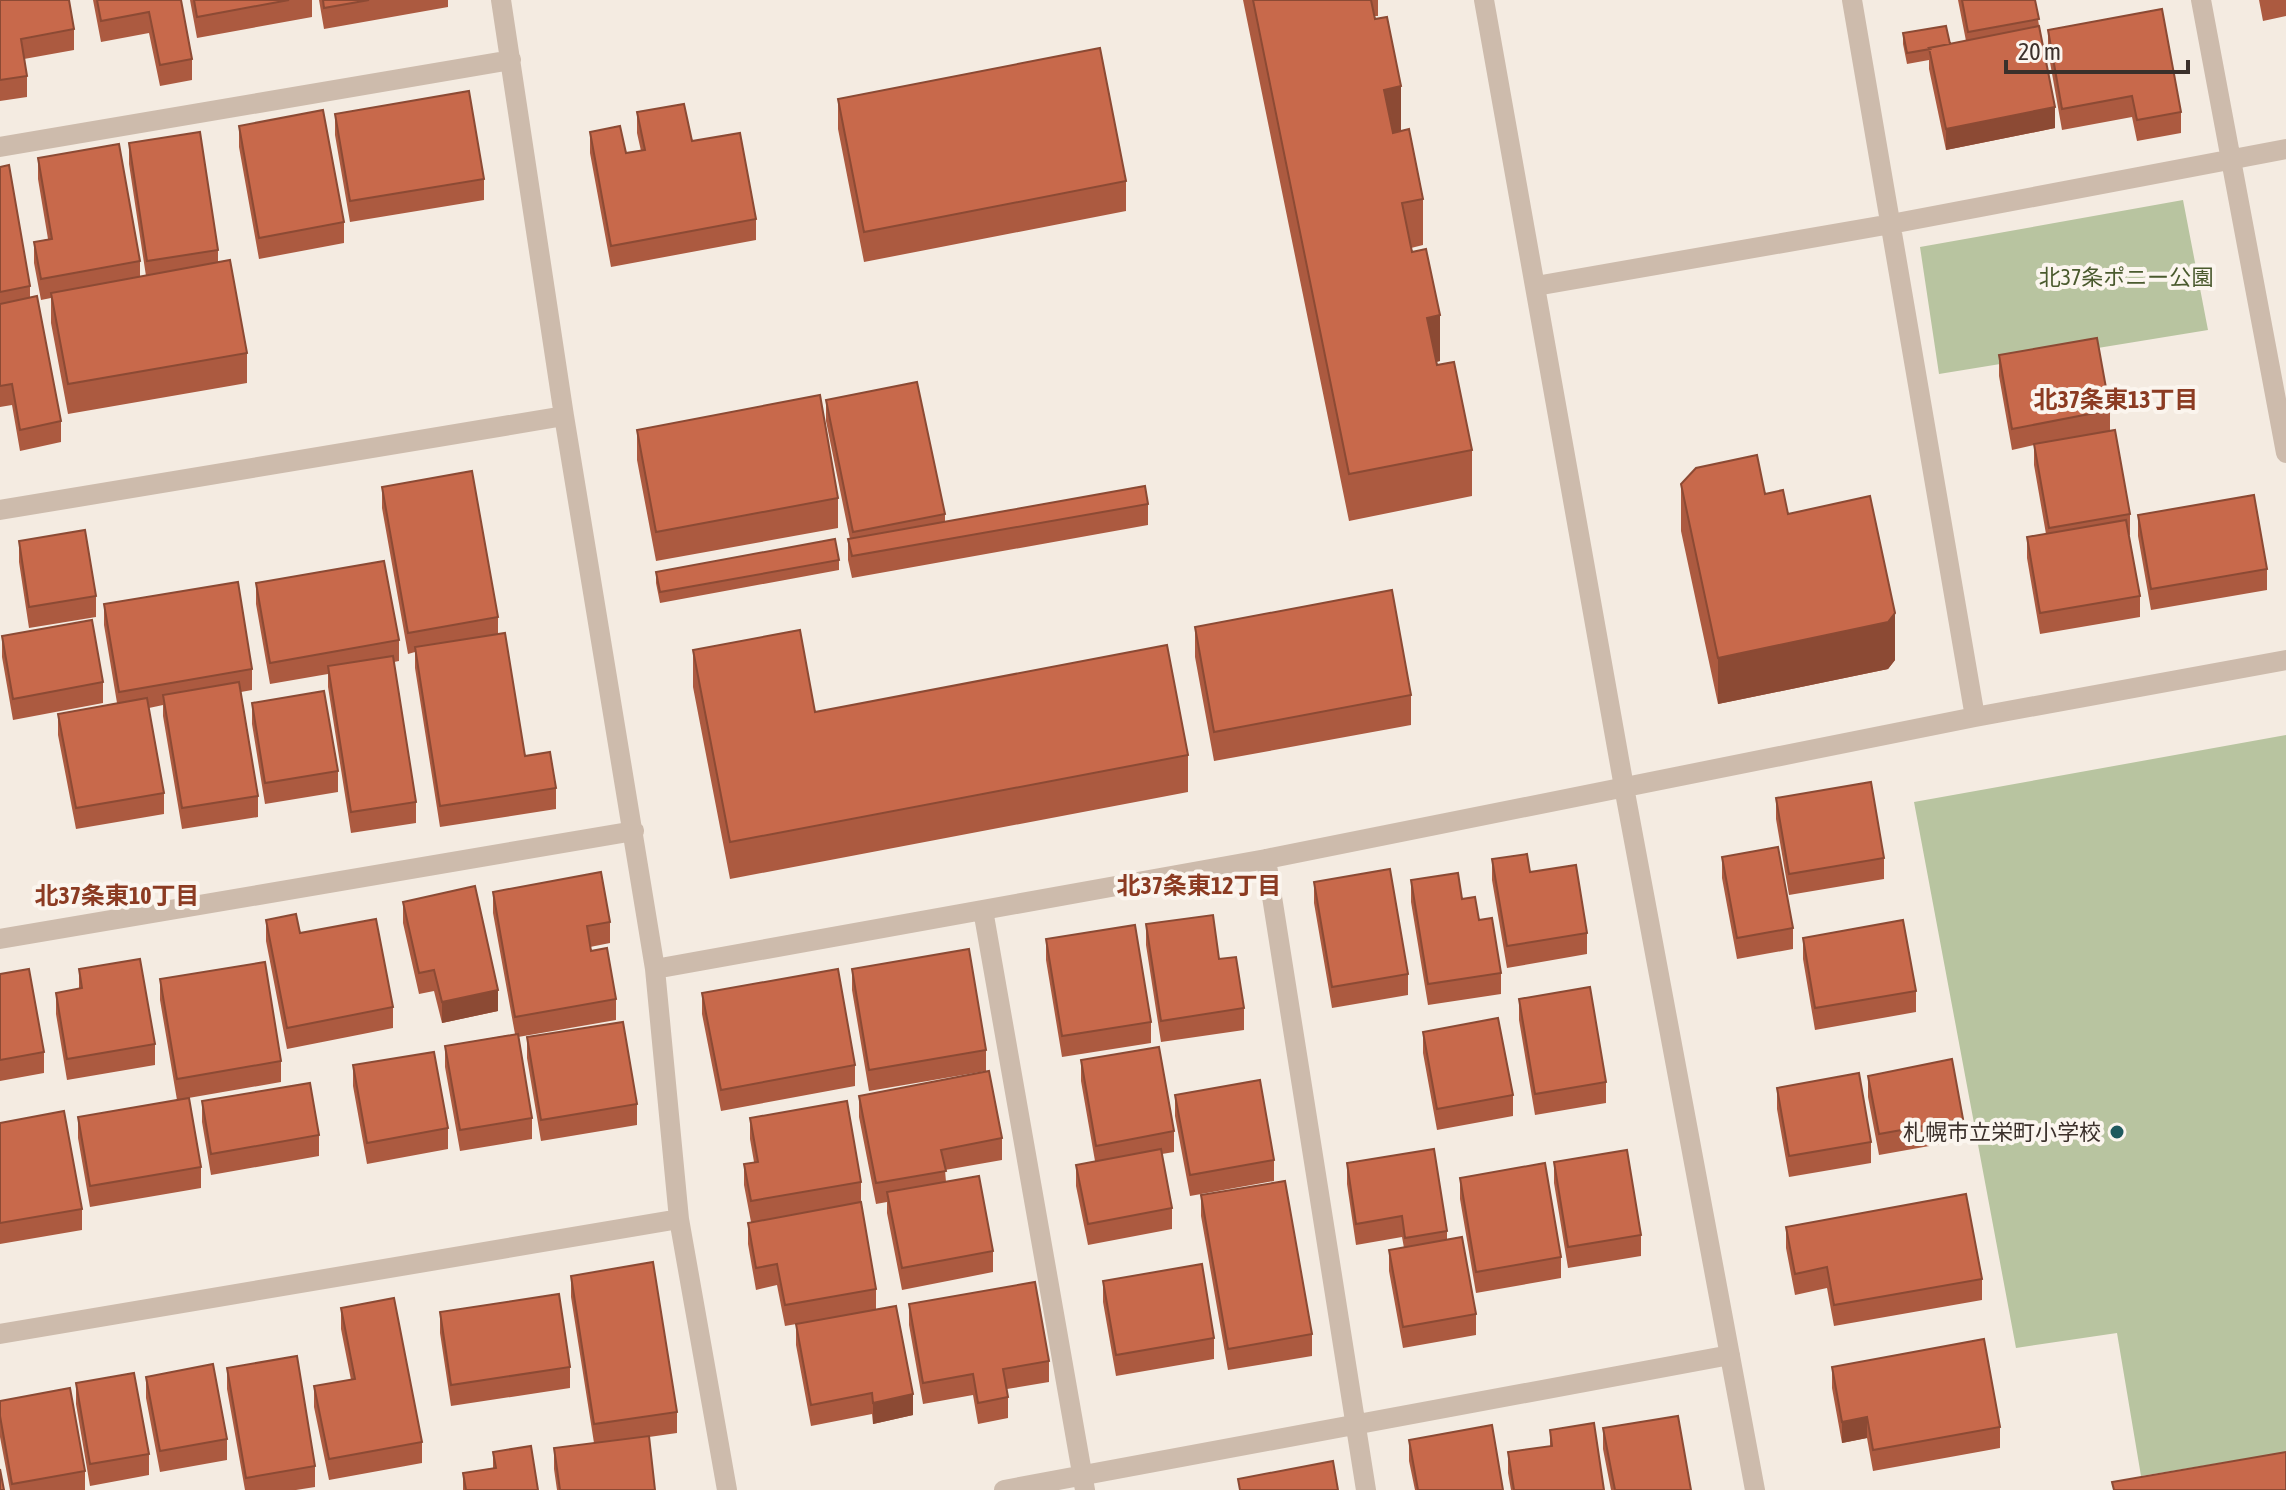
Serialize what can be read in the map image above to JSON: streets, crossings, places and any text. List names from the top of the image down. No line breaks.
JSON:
{"districts":["北37条東13丁目","北37条東12丁目","北37条東10丁目"],"parks":["北37条ポニー公園"],"places":["札幌市立栄町小学校"],"scale_bar":"20 m"}
